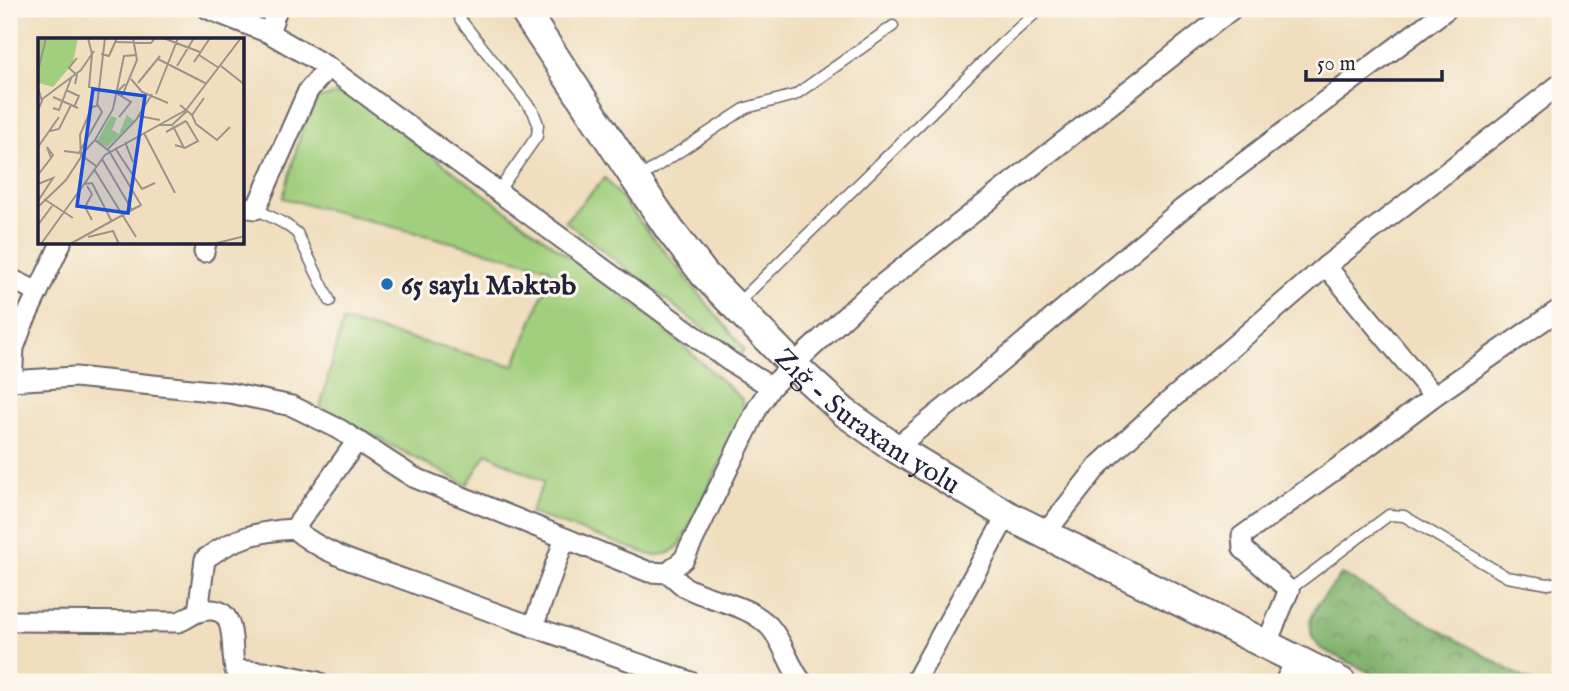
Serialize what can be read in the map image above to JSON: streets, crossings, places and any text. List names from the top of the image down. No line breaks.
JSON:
{"streets":{"main road":["Zığ - Suraxanı yolu"]},"places":["65 saylı Məktəb"],"scale_bar":"50 m"}
